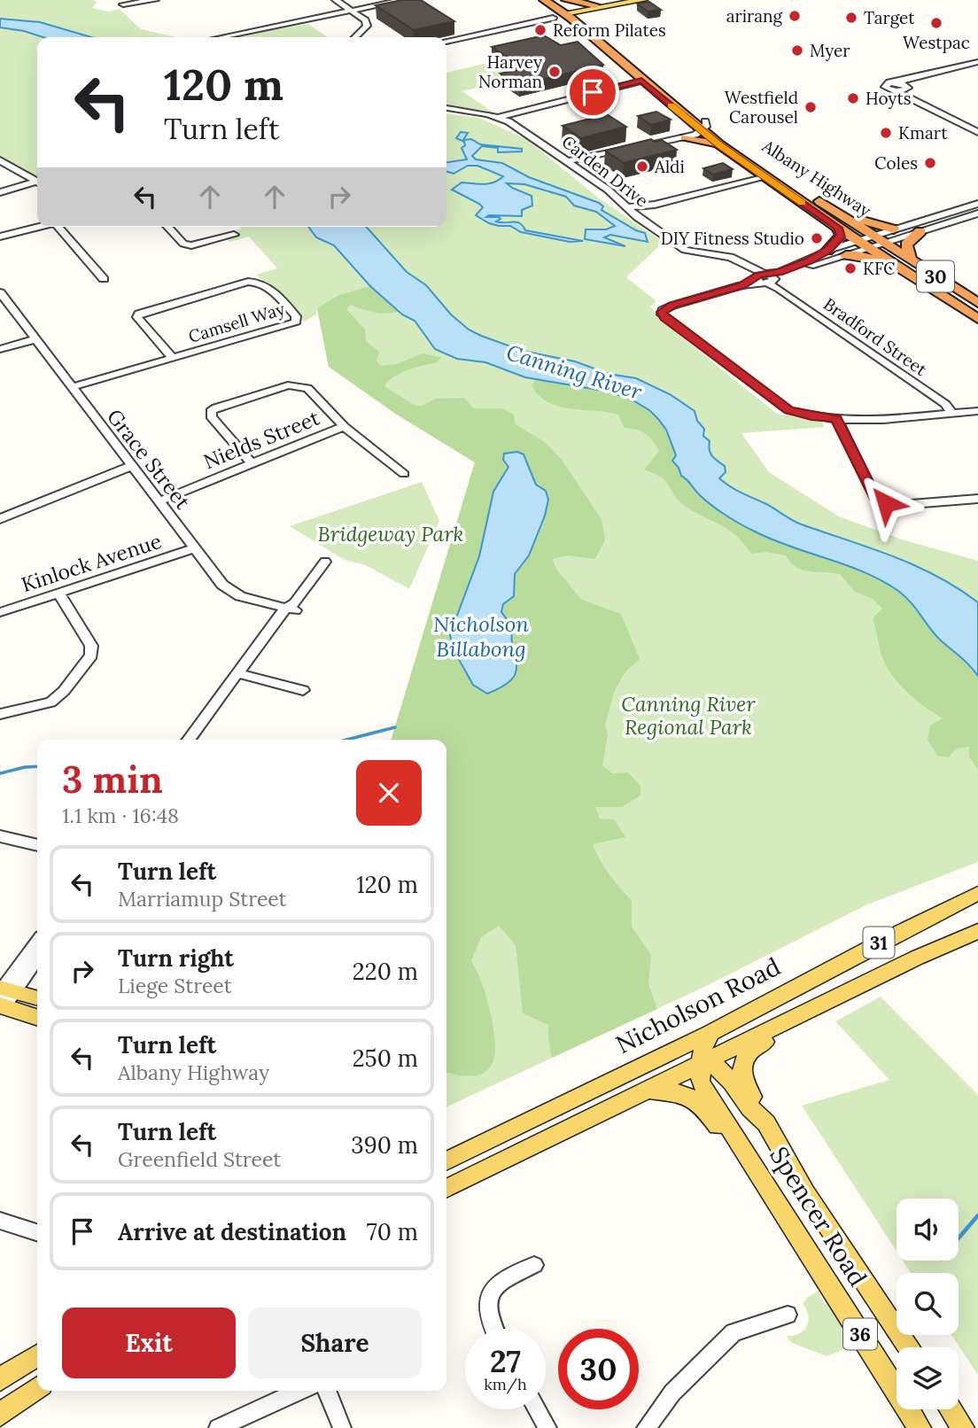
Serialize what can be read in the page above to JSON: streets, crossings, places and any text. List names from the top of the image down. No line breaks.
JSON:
{"streets":{"highway":["Albany Highway","30"],"main road":["31","Nicholson Road","Spencer Road","36"],"street":["Carden Drive","Camsell Way","Bradford Street","Nields Street","Grace Street","Kinlock Avenue"]},"crossings":[["Carden Drive","Bradford Street"],["Camsell Way","Grace Street"],["Nields Street","Grace Street"],["Grace Street","Kinlock Avenue"],["31","Spencer Road"],["31","36"],["Nicholson Road","Spencer Road"],["Spencer Road","36"]],"water":["Canning River","Nicholson Billabong"],"parks":["Bridgeway Park","Canning River Regional Park"],"places":["arirang","Target","Westpac","Reform Pilates","Myer","Harvey Norman","Hoyts","Westfield Carousel","Kmart","Coles","Aldi","DIY Fitness Studio","KFC"],"page":{"turn":["120 m","Turn left"],"heading":["3 min","1.1 km · 16:48"],"list":[{"name":"Turn left","note":"Marriamup Street","value":"120 m"},{"name":"Turn right","note":"Liege Street","value":"220 m"},{"name":"Turn left","note":"Albany Highway","value":"250 m"},{"name":"Turn left","note":"Greenfield Street","value":"390 m"},{"name":"Arrive at destination","value":"70 m"}],"buttons":["Exit","Share"],"speed":"27 km/h","limit":"30"}}
